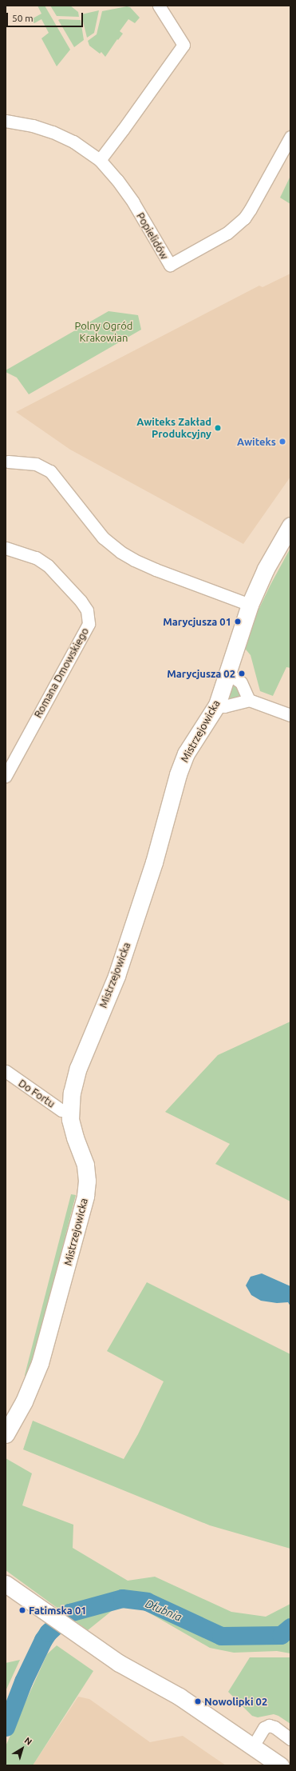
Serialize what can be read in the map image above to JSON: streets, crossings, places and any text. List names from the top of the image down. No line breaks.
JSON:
{"streets":{"street":["Popielidów","Romana Dmowskiego","Mistrzejowicka","Do Fortu"]},"crossings":[["Mistrzejowicka","Do Fortu"]],"water":["Dłubnia"],"parks":["Polny Ogród Krakowian"],"places":["Awiteks Zakład Produkcyjny","Awiteks","Marycjusza 01","Marycjusza 02","Fatimska 01","Nowolipki 02"],"scale_bar":"50 m","north":"top right"}
